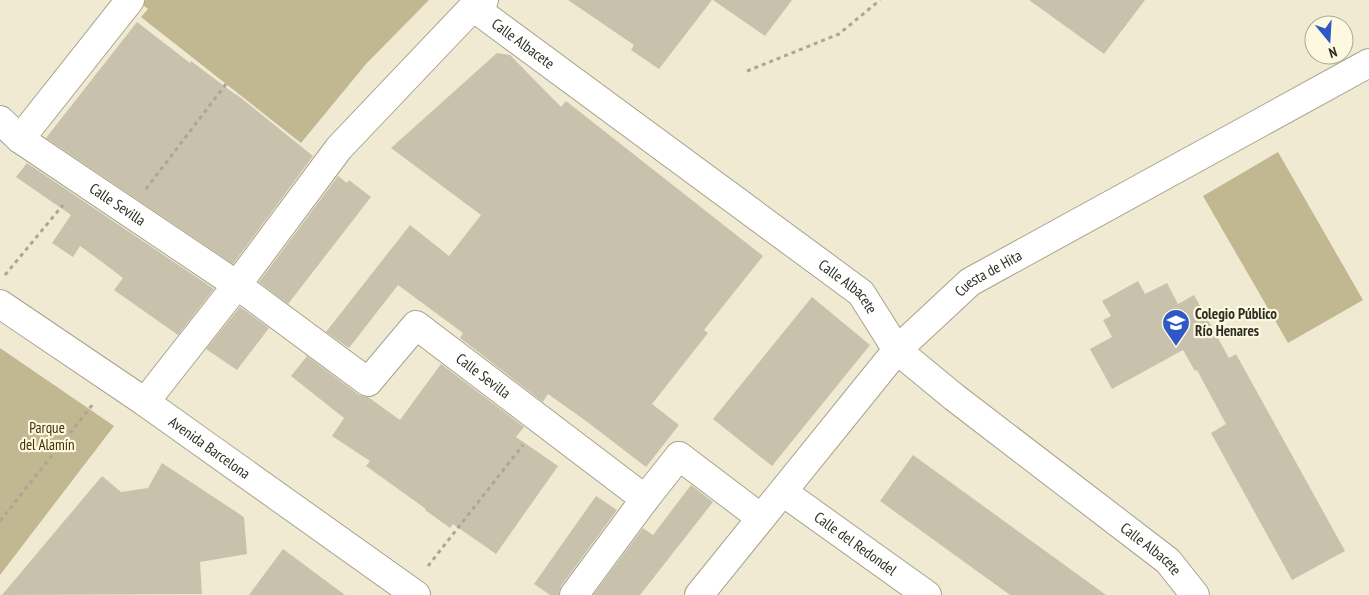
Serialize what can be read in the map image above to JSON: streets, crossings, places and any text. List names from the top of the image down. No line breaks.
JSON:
{"streets":{"street":["Calle Albacete","Calle Sevilla","Cuesta de Hita","Avenida Barcelona","Calle del Redondel"]},"crossings":[["Calle Albacete","Cuesta de Hita"],["Cuesta de Hita","Calle del Redondel"]],"parks":["Parque del Alamín"],"places":{"school or university":["Colegio Público Río Henares"]},"north":"bottom"}
